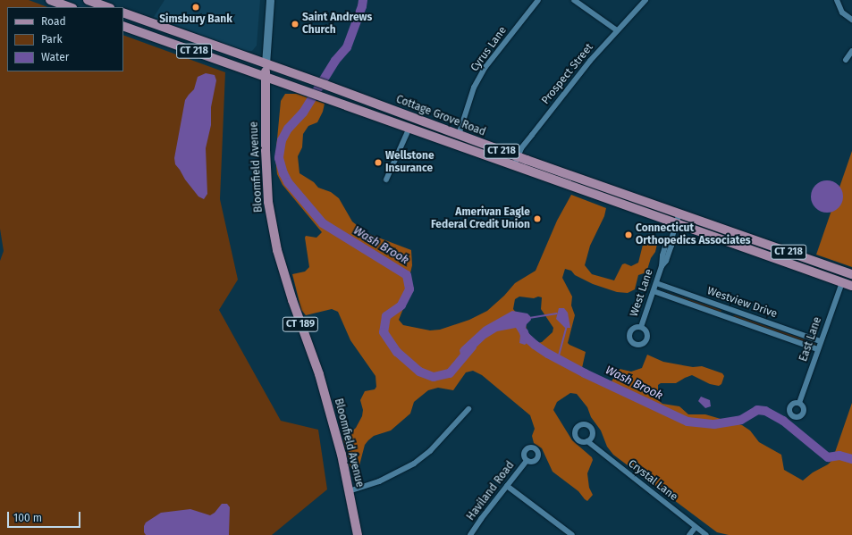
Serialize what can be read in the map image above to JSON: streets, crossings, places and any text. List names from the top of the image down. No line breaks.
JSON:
{"streets":{"main road":["CT 218","Cottage Grove Road","Bloomfield Avenue","CT 189"],"street":["Cyrus Lane","Prospect Street","West Lane","Westview Drive","East Lane","Crystal Lane","Haviland Road"]},"crossings":[["Cyrus Lane","Cottage Grove Road"],["Prospect Street","Cottage Grove Road"],["Cottage Grove Road","Bloomfield Avenue"],["Cottage Grove Road","West Lane"],["Cottage Grove Road","East Lane"],["West Lane","Westview Drive"],["Westview Drive","East Lane"]],"water":["Wash Brook"],"places":["Simsbury Bank","Saint Andrews Church","Wellstone Insurance","Amerivan Eagle Federal Credit Union","Connecticut Orthopedics Associates"],"legend":["Road","Park","Water"],"scale_bar":"100 m"}
